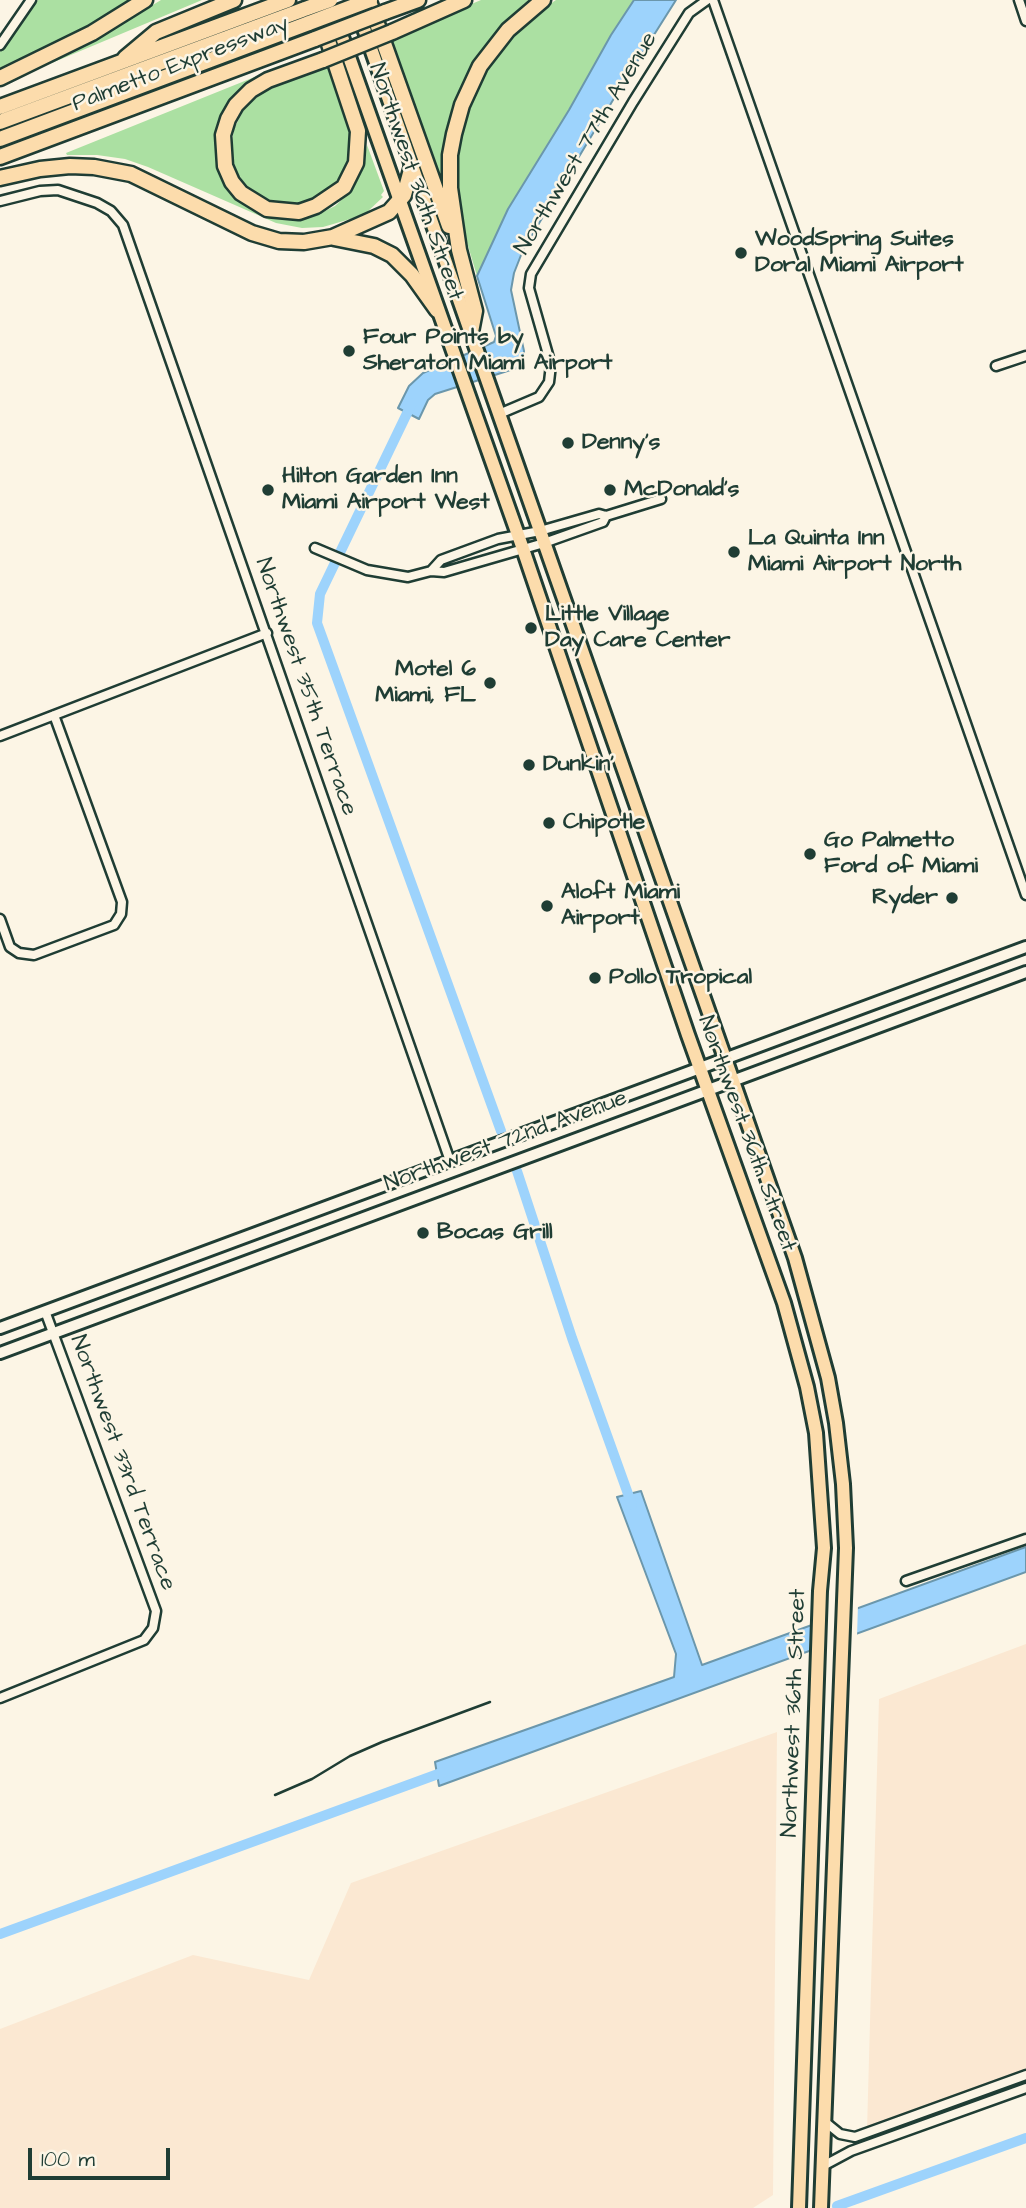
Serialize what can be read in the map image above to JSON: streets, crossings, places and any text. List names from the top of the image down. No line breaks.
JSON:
{"streets":{"highway":["Palmetto Expressway"],"main road":["Northwest 36th Street","Northwest 72nd Avenue"],"street":["Northwest 77th Avenue","Northwest 35th Terrace","Northwest 33rd Terrace"]},"crossings":[["Northwest 77th Avenue","Northwest 36th Street"],["Northwest 36th Street","Northwest 72nd Avenue"],["Northwest 35th Terrace","Northwest 72nd Avenue"],["Northwest 72nd Avenue","Northwest 33rd Terrace"]],"places":["WoodSpring Suites Doral Miami Airport","Four Points by Sheraton Miami Airport","Denny's","Hilton Garden Inn Miami Airport West","McDonald's","La Quinta Inn Miami Airport North","Little Village Day Care Center","Motel 6 Miami, FL","Dunkin'","Chipotle","Go Palmetto Ford of Miami","Ryder","Aloft Miami Airport","Pollo Tropical","Bocas Grill"],"scale_bar":"100 m"}
